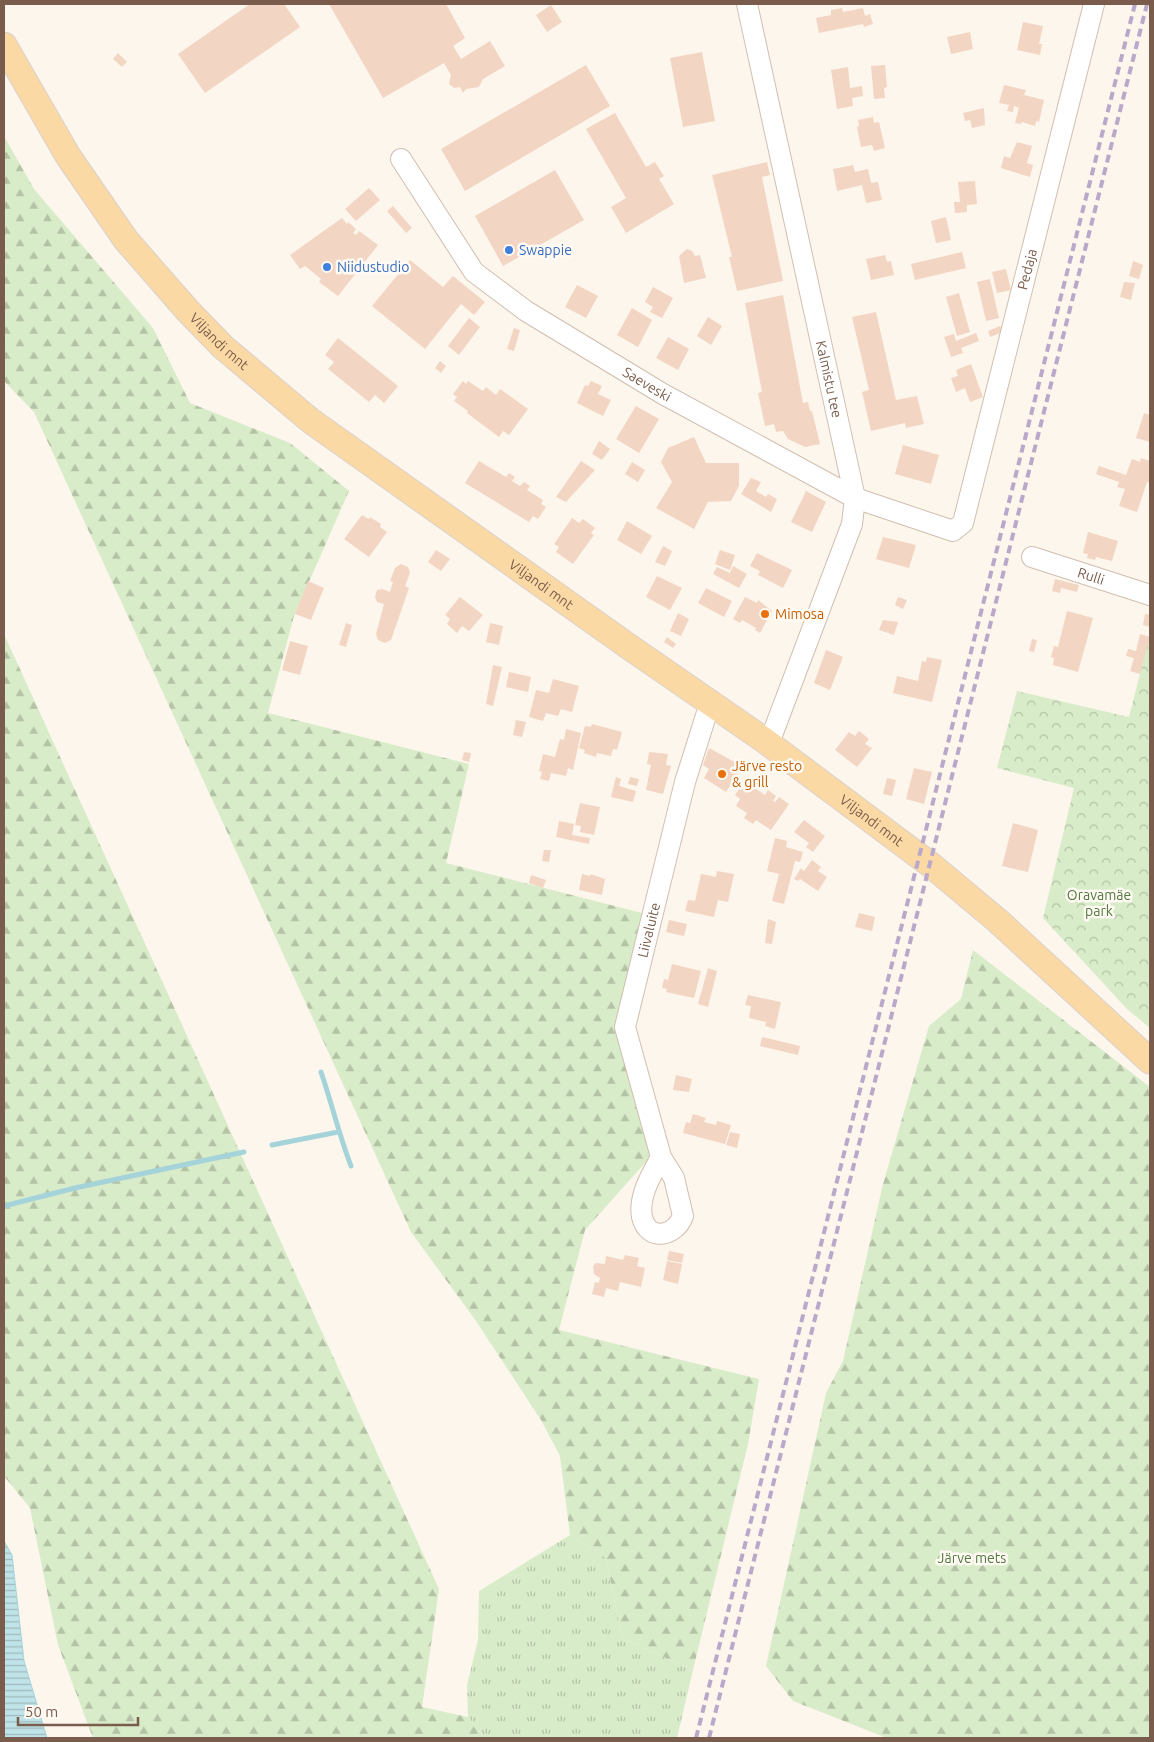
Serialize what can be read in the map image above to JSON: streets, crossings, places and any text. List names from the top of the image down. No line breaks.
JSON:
{"streets":{"main road":["Viljandi mnt"],"street":["Pedaja","Kalmistu tee","Saeveski","Rulli","Liivaluite"]},"crossings":[["Pedaja","Saeveski"],["Viljandi mnt","Kalmistu tee"],["Viljandi mnt","Liivaluite"],["Kalmistu tee","Saeveski"]],"parks":["Oravamäe park","Järve mets"],"places":["Swappie","Niidustudio","Mimosa","Järve resto & grill"],"scale_bar":"50 m"}
